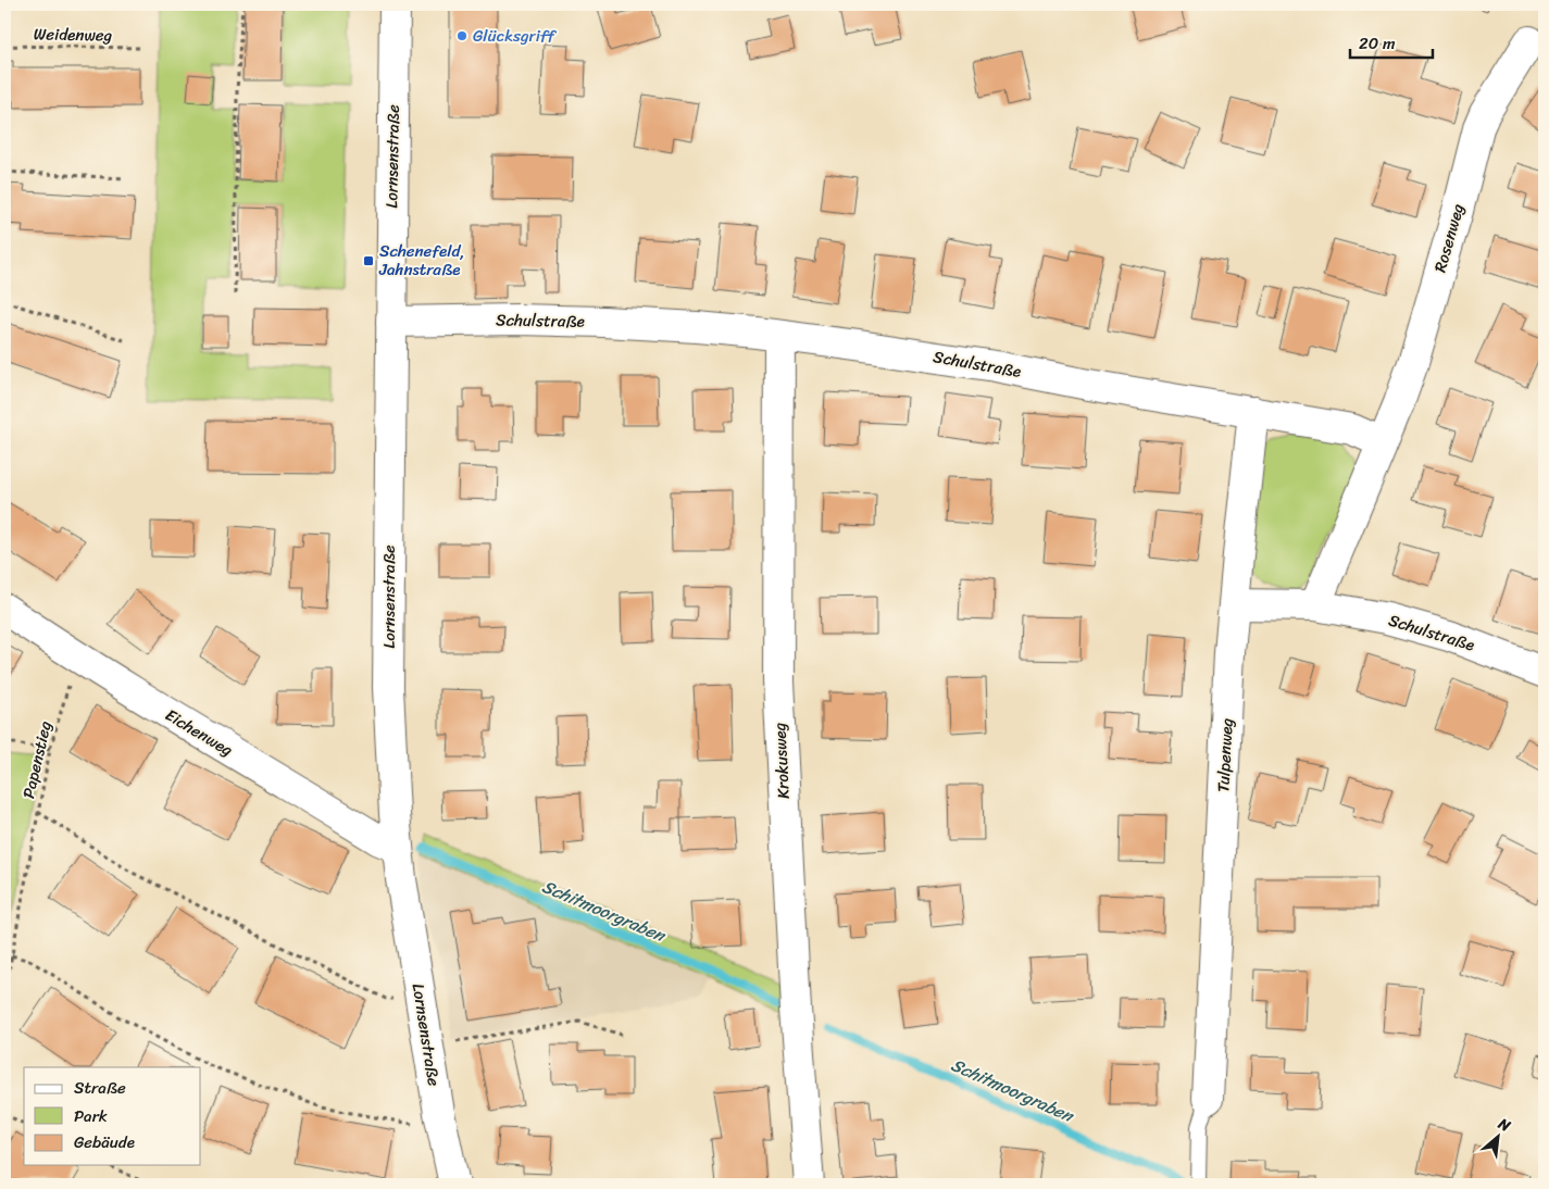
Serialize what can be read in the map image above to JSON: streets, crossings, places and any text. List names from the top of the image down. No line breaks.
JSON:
{"streets":{"street":["Lornsenstraße","Rosenweg","Schulstraße","Eichenweg","Tulpenweg","Krokusweg"],"path":["Weidenweg","Papenstieg"]},"crossings":[["Lornsenstraße","Schulstraße"],["Lornsenstraße","Eichenweg"],["Rosenweg","Schulstraße"],["Schulstraße","Tulpenweg"],["Schulstraße","Krokusweg"],["Eichenweg","Papenstieg"]],"water":["Schitmoorgraben"],"places":{"other":["Glücksgriff"],"transit":["Schenefeld, Jahnstraße"]},"legend":["Straße","Park","Gebäude"],"scale_bar":"20 m","north":"top right"}
